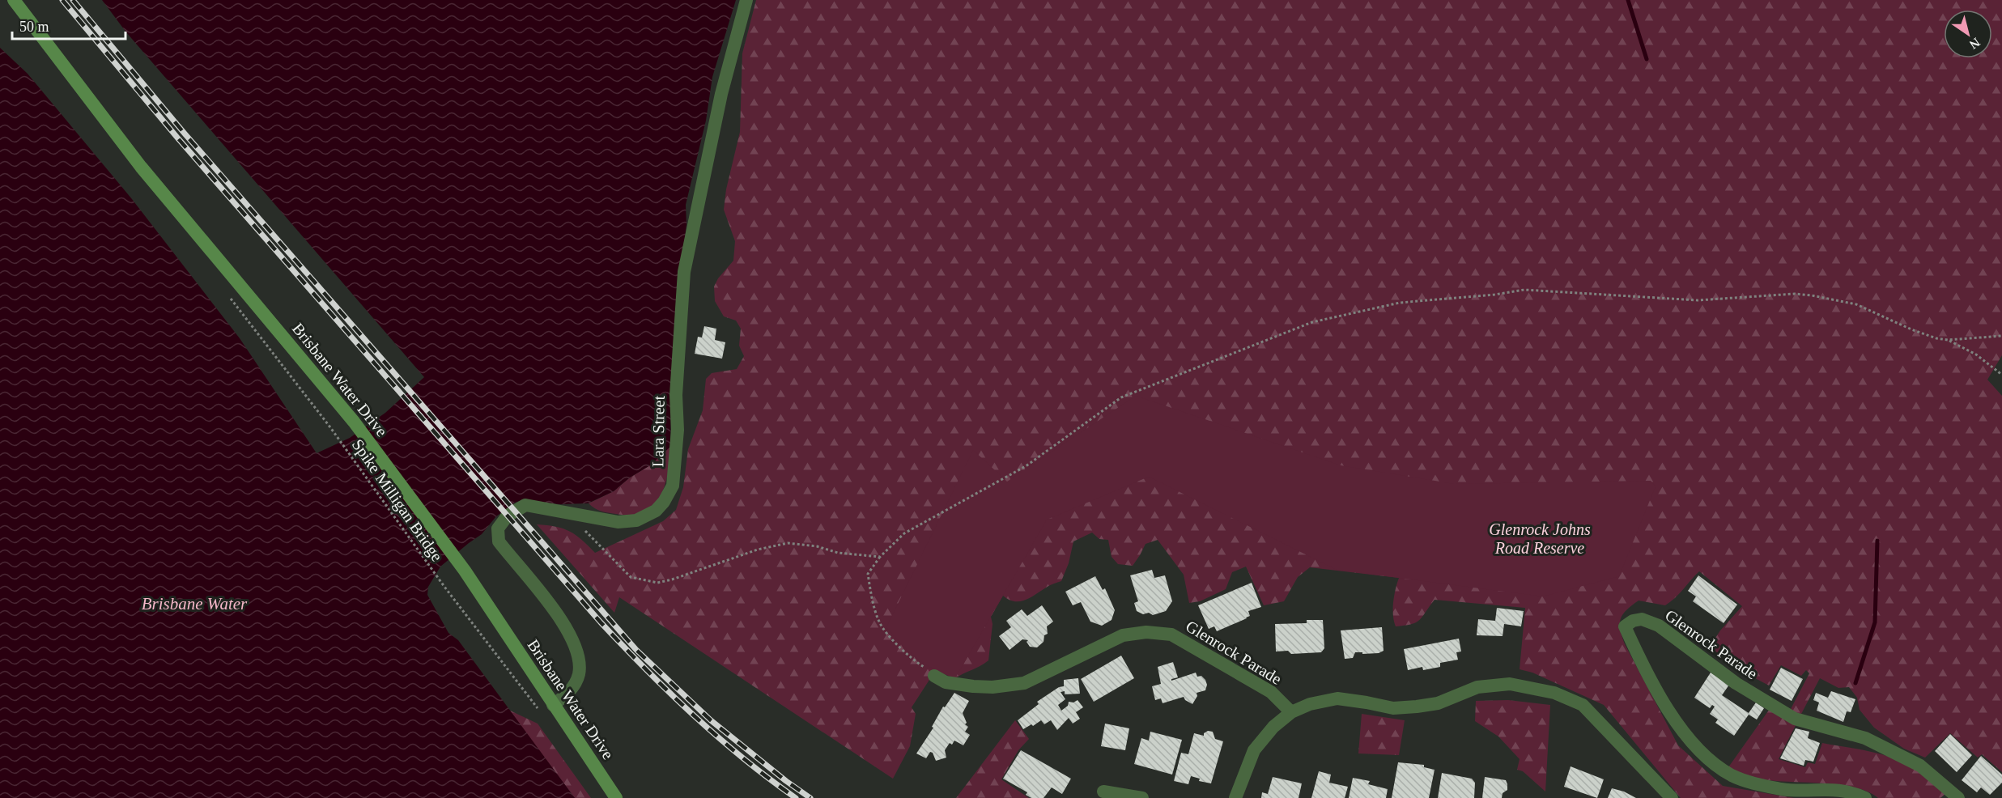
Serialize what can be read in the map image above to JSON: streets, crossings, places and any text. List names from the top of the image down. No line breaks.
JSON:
{"streets":{"main road":["Brisbane Water Drive"],"street":["Lara Street","Glenrock Parade"],"path":["Spike Milligan Bridge"]},"crossings":[["Brisbane Water Drive","Lara Street"]],"water":["Brisbane Water"],"parks":["Glenrock Johns Road Reserve"],"scale_bar":"50 m","north":"bottom right"}
